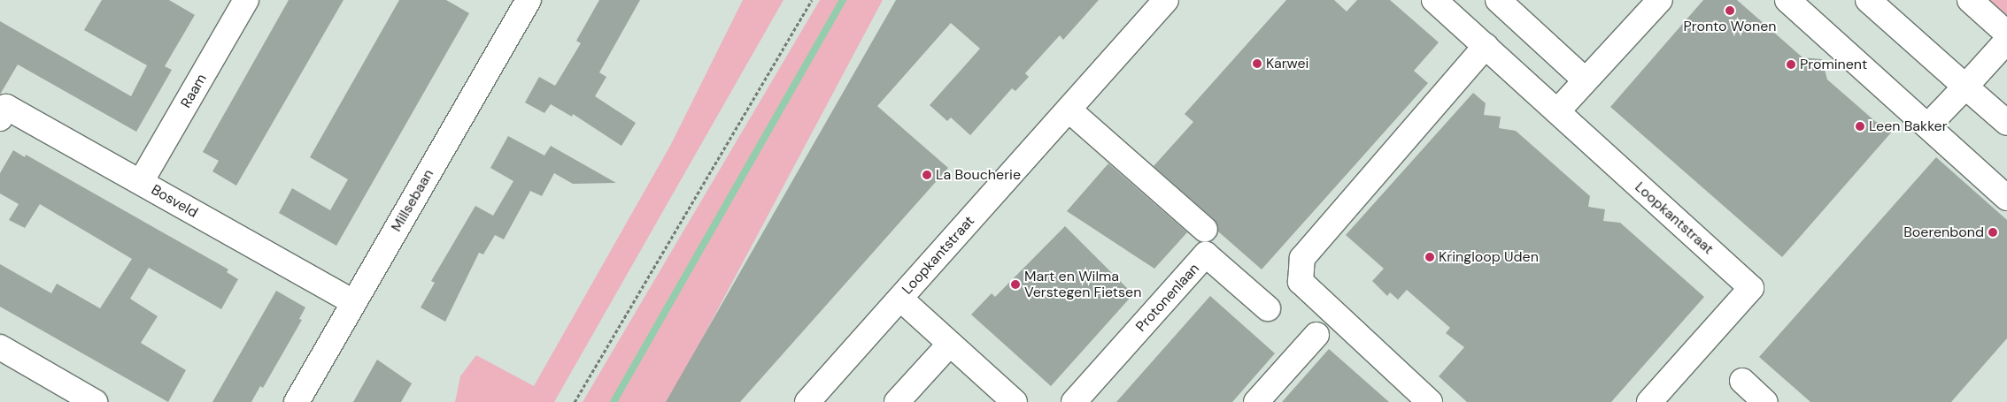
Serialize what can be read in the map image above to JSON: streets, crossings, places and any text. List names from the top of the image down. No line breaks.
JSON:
{"streets":{"street":["Raam","Millsebaan","Bosveld","Loopkantstraat","Protonenlaan"]},"crossings":[["Raam","Bosveld"],["Millsebaan","Bosveld"]],"places":["Pronto Wonen","Karwei","Prominent","Leen Bakker","La Boucherie","Boerenbond","Kringloop Uden","Mart en Wilma Verstegen Fietsen"]}
